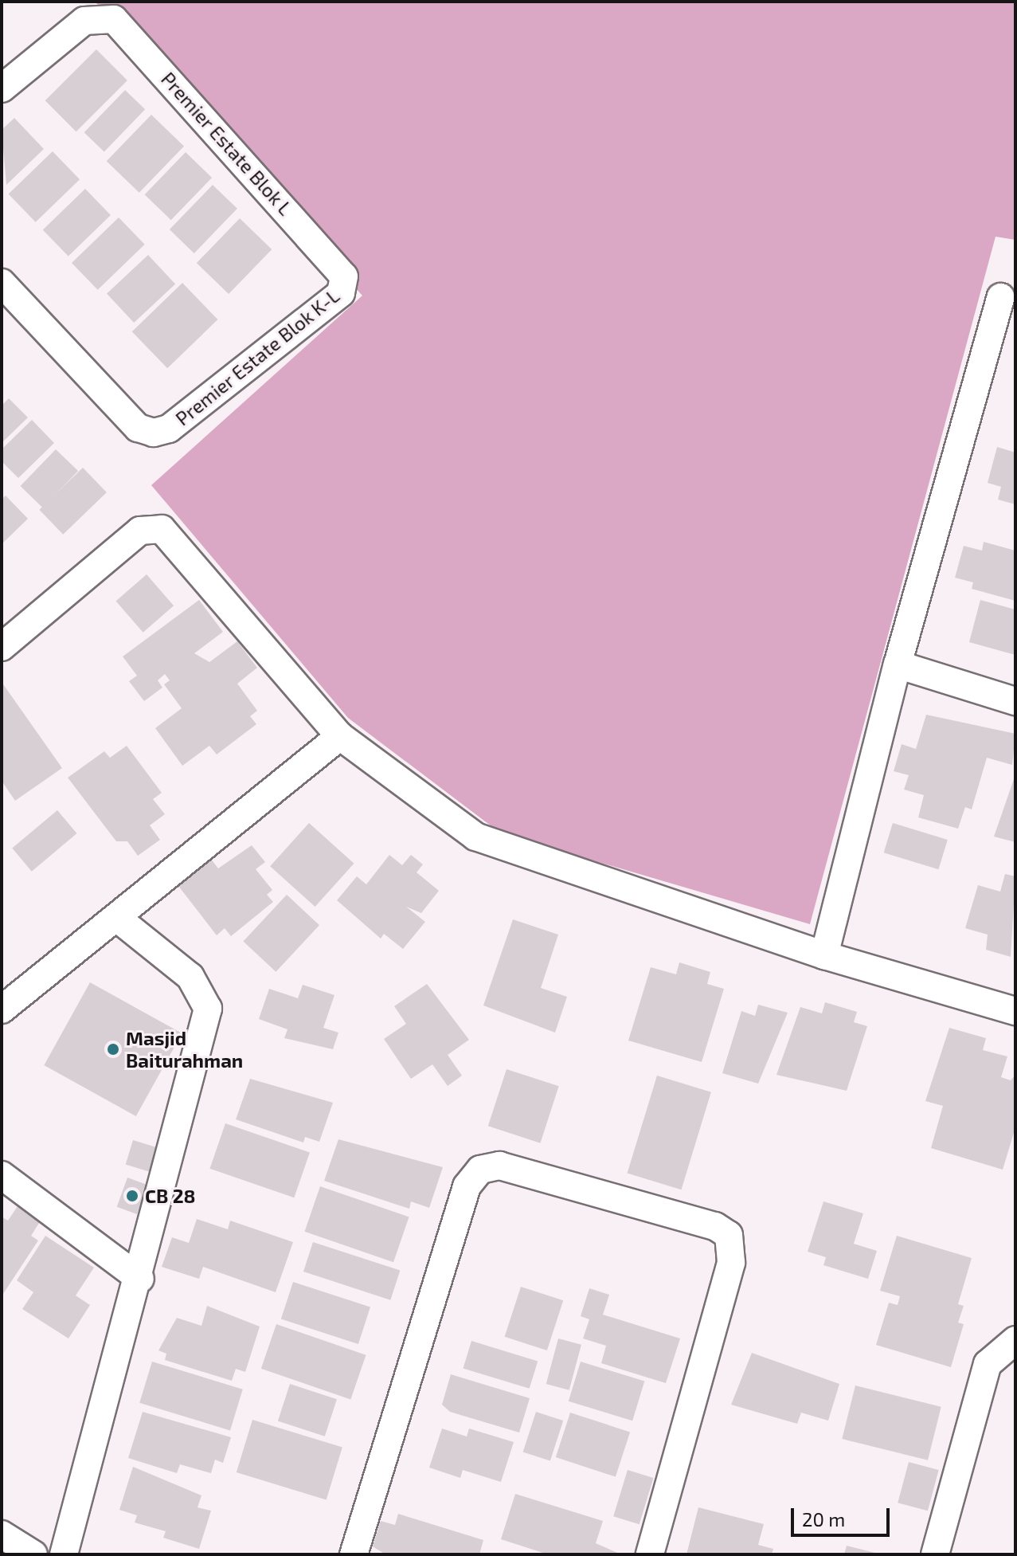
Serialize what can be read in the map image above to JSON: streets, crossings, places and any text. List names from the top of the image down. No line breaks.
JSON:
{"streets":{"street":["Premier Estate Blok L","Premier Estate Blok K-L"]},"crossings":[["Premier Estate Blok L","Premier Estate Blok K-L"]],"places":["Masjid Baiturahman","CB 28"],"scale_bar":"20 m"}
